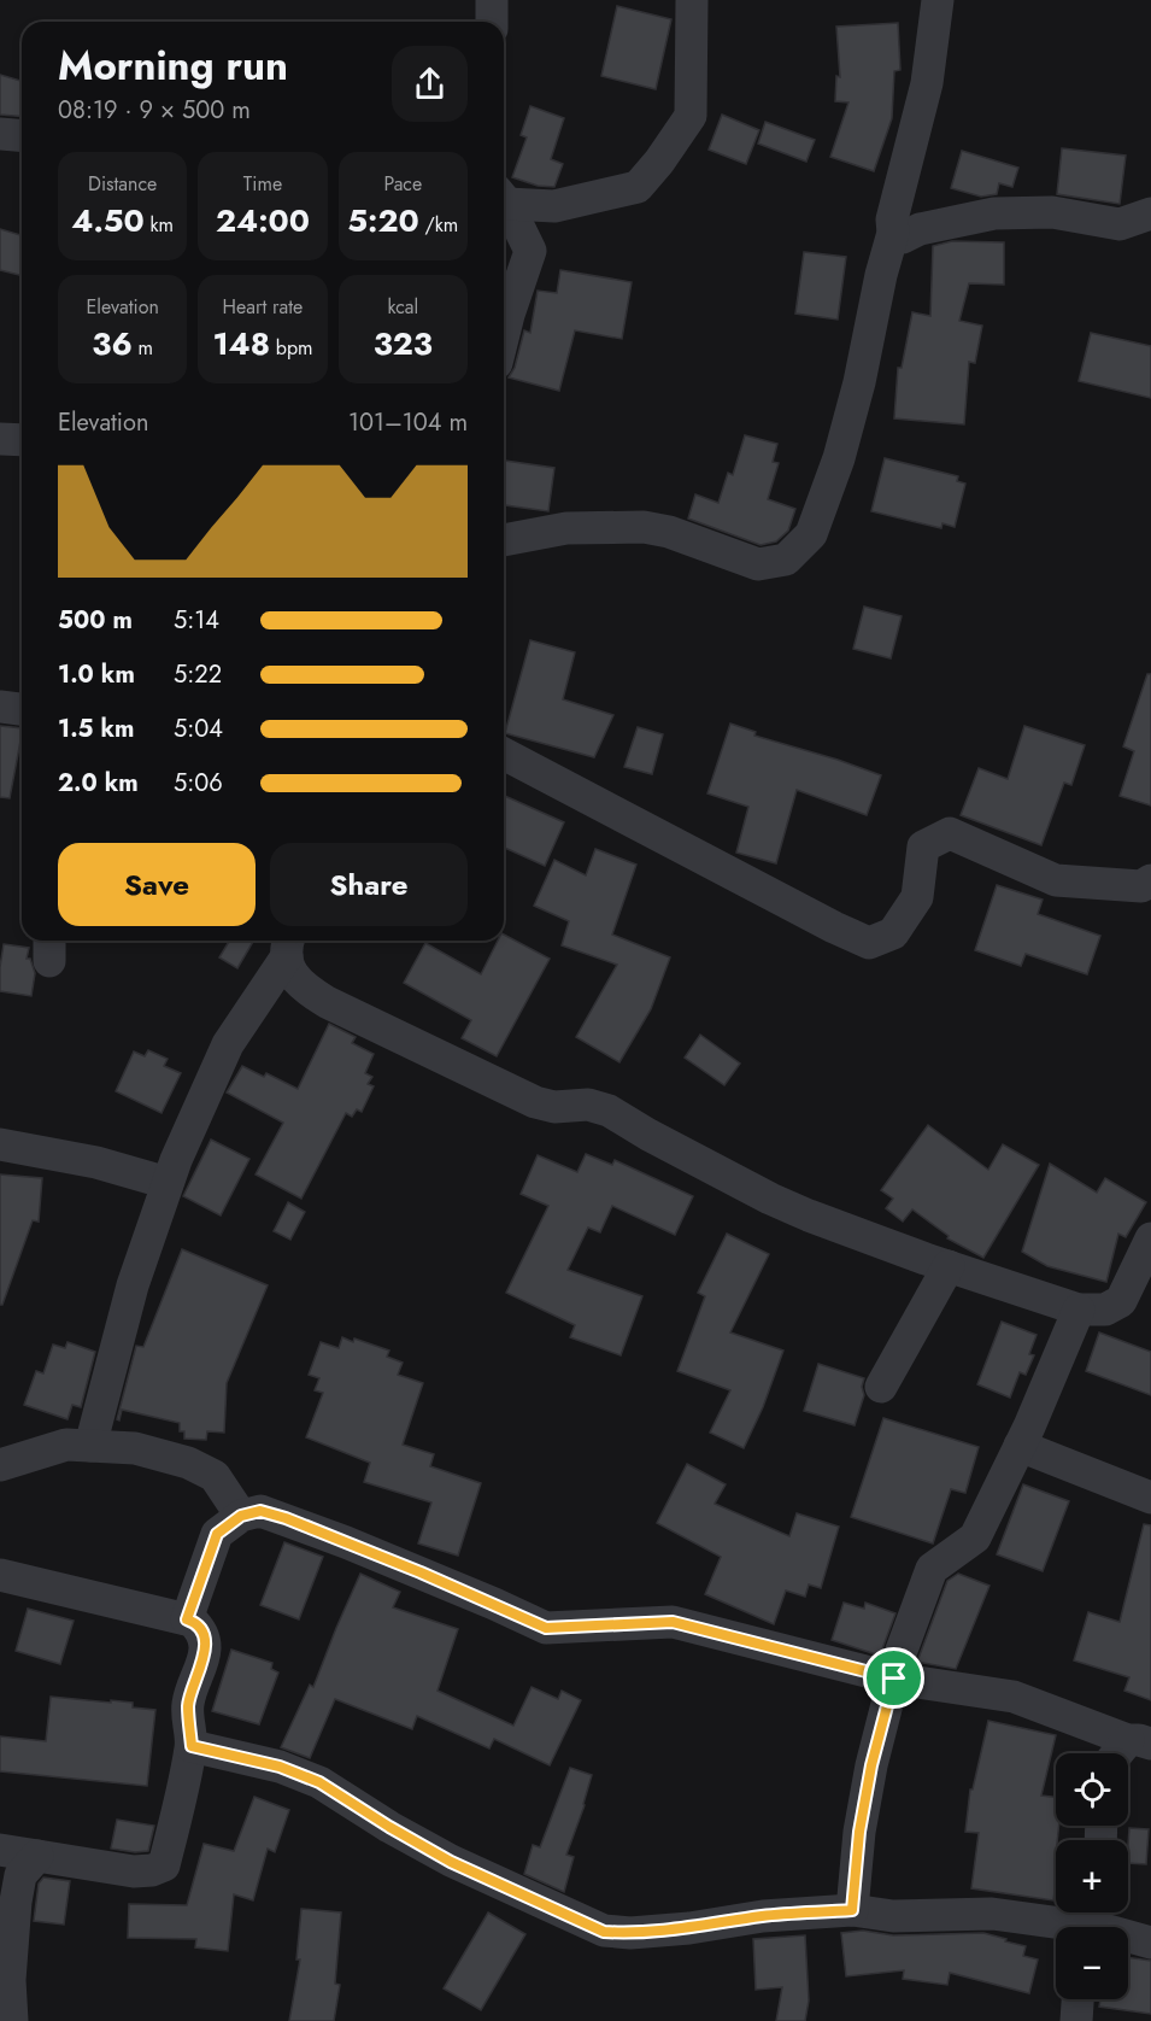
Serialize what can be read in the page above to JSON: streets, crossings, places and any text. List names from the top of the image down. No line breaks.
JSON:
{"page":{"heading":["Morning run","08:19 · 9 × 500 m"],"stats":[["Distance","4.50 km"],["Time","24:00"],["Pace","5:20 /km"],["Elevation","36 m"],["Heart rate","148 bpm"],["kcal","323"]],"chart":["Elevation","101–104 m"],"list":[{"name":"500 m","note":"5:14"},{"name":"1.0 km","note":"5:22"},{"name":"1.5 km","note":"5:04"},{"name":"2.0 km","note":"5:06"}],"buttons":["Save","Share"],"map_buttons":["+","−"]}}
